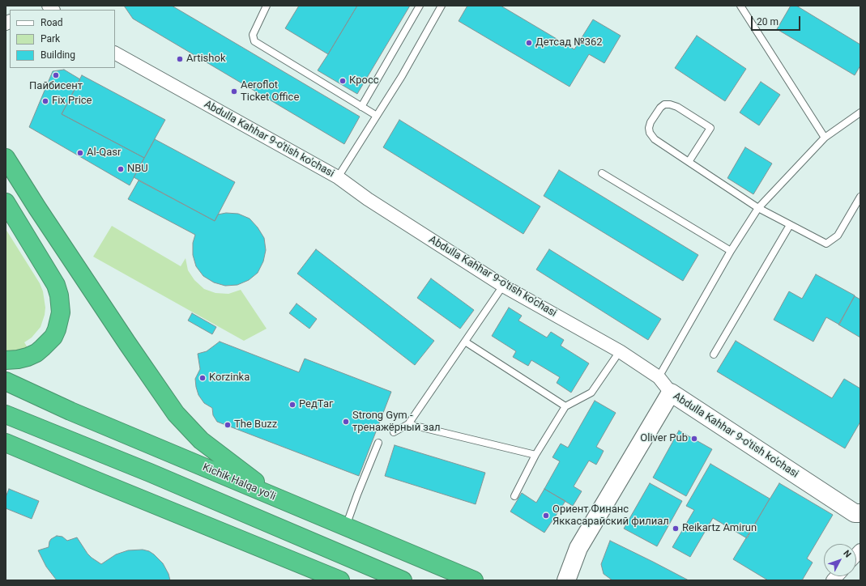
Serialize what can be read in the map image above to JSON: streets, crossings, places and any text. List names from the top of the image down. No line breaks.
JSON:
{"streets":{"highway":["Kichik Halqa yo'li"],"street":["Abdulla Kahhar 9-o'tish ko'chasi"]},"places":["Детсад №362","Artishok","Пайбисент","Кросс","Aeroflot Ticket Office","Fix Price","Al-Qasr","NBU","Korzinka","РедТаг","Strong Gym - тренажёрный зал","The Buzz","Oliver Pub","Ориент Финанс Яккасарайский филиал","Reikartz Amirun"],"legend":["Road","Park","Building"],"scale_bar":"20 m","north":"top right"}
